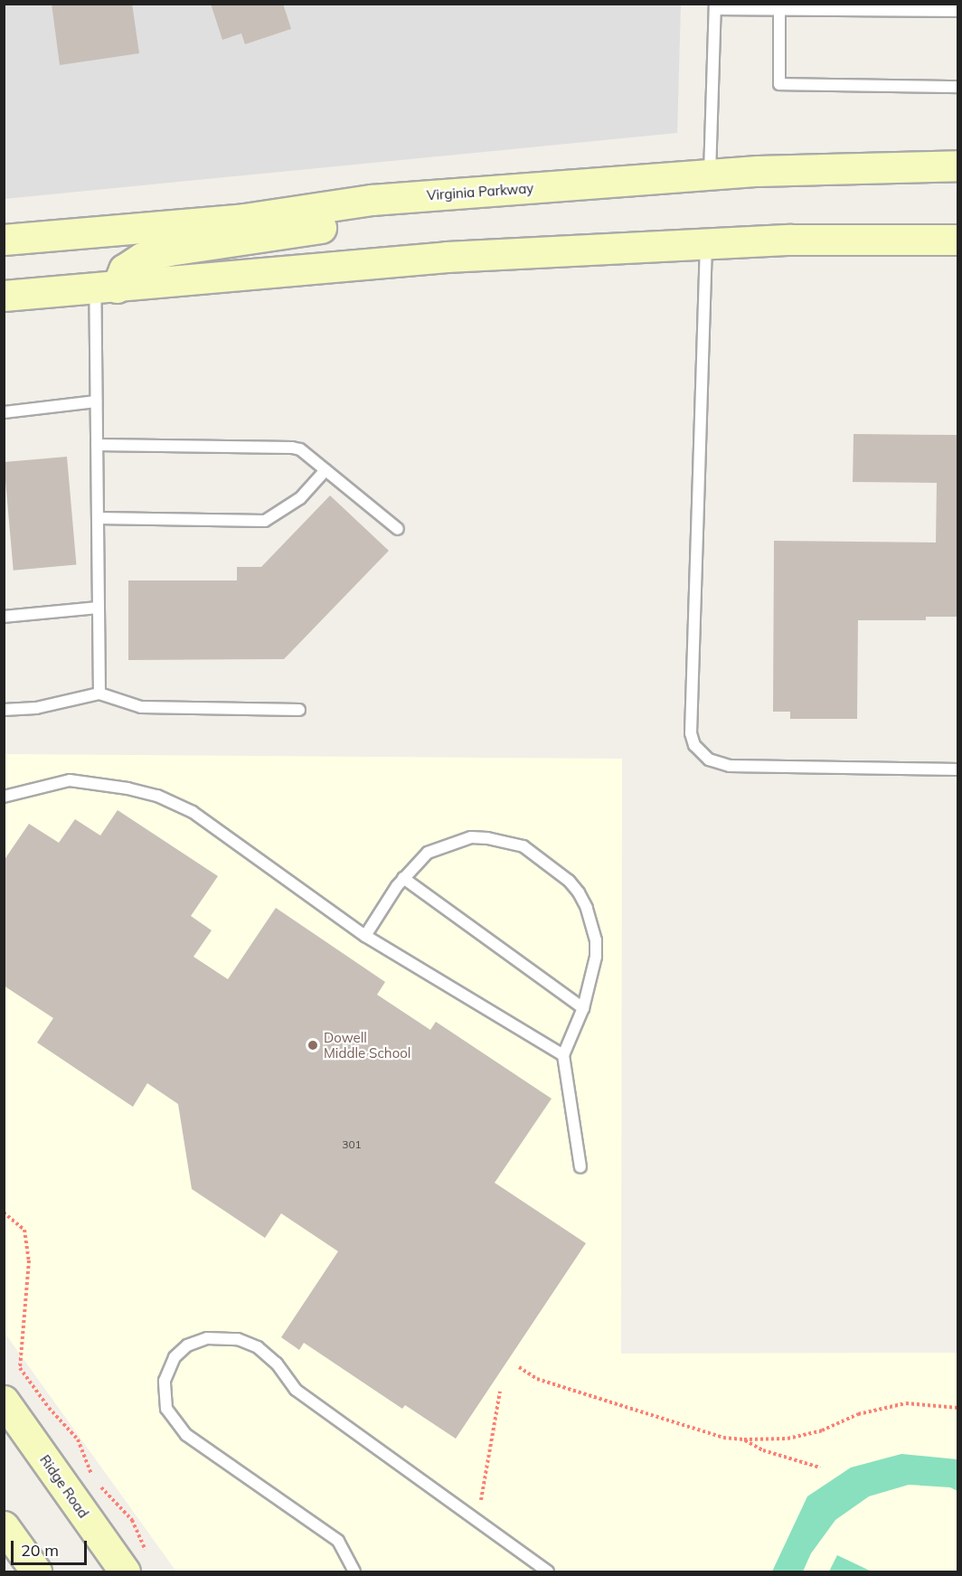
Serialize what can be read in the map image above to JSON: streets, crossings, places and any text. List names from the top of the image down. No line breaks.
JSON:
{"streets":{"main road":["Virginia Parkway","Ridge Road"]},"places":["Dowell Middle School"],"house_numbers":["301"],"scale_bar":"20 m"}
